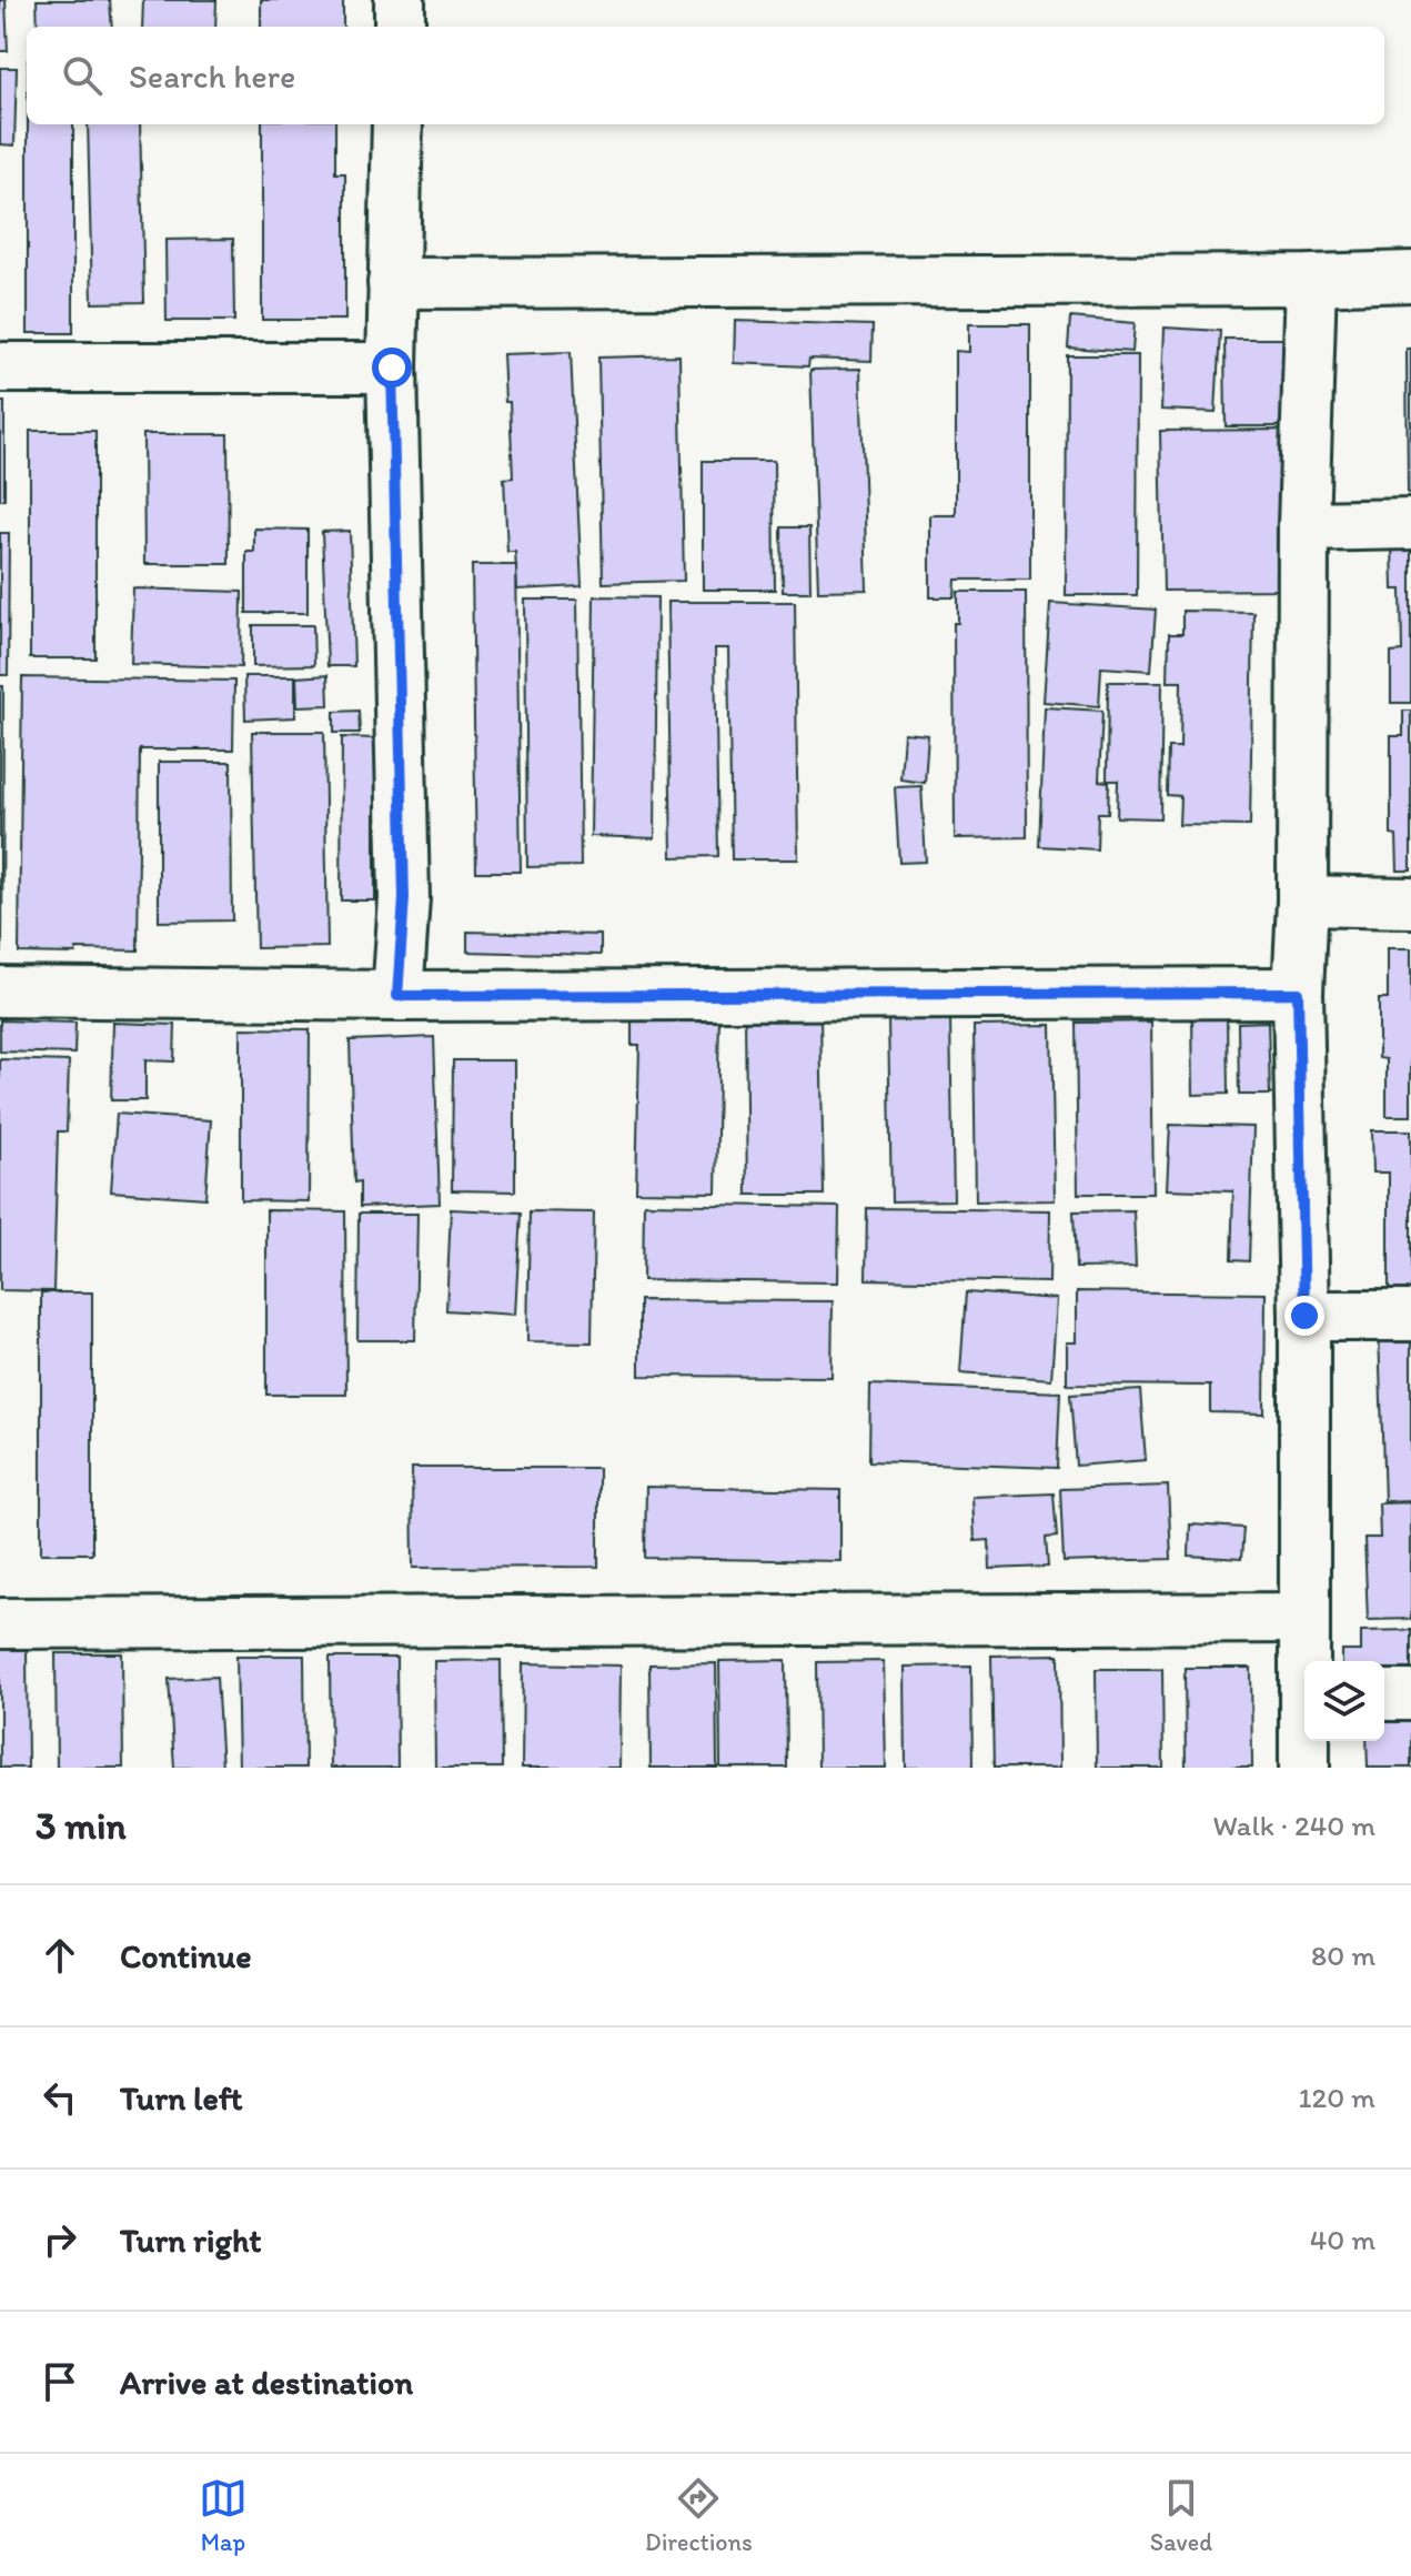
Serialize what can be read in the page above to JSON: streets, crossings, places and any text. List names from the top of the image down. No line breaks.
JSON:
{"page":{"search":"Search here","heading":["3 min","Walk · 240 m"],"list":[["Continue","80 m"],["Turn left","120 m"],["Turn right","40 m"],"Arrive at destination"],"nav":["Map","Directions","Saved"]}}
